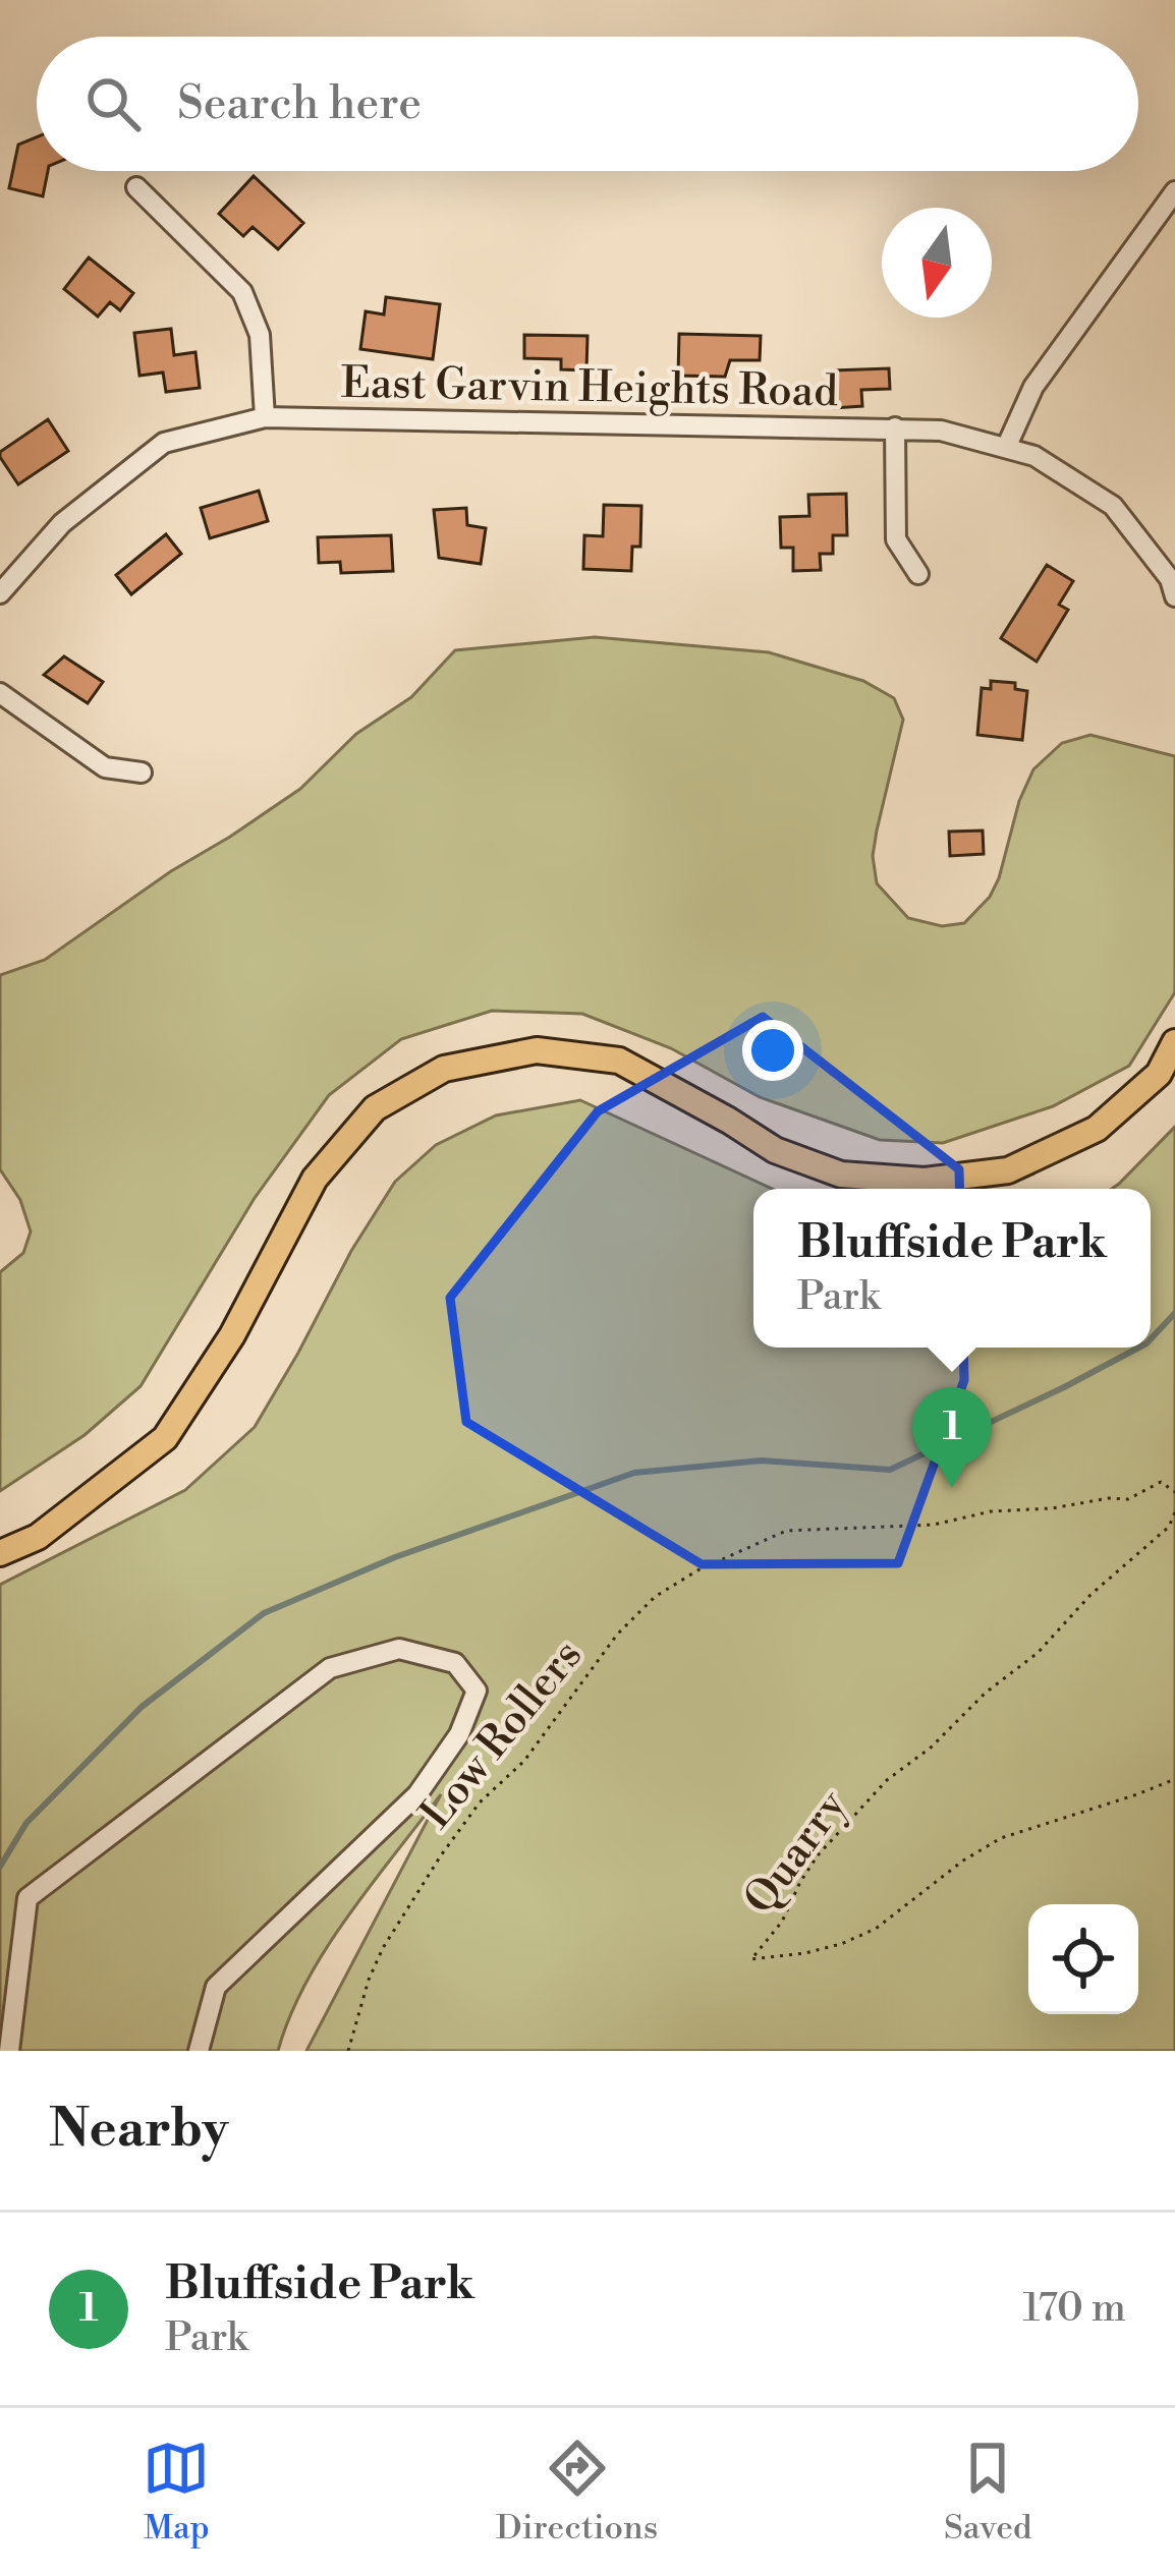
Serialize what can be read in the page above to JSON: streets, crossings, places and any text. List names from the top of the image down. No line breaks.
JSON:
{"streets":{"street":["East Garvin Heights Road"],"path":["Low Rollers","Quarry"]},"north":"bottom","page":{"search":"Search here","popup":["Bluffside Park","Park"],"pins":"1","heading":"Nearby","list":[{"mark":"1","name":"Bluffside Park","note":"Park","value":"170 m"}],"nav":["Map","Directions","Saved"]}}
